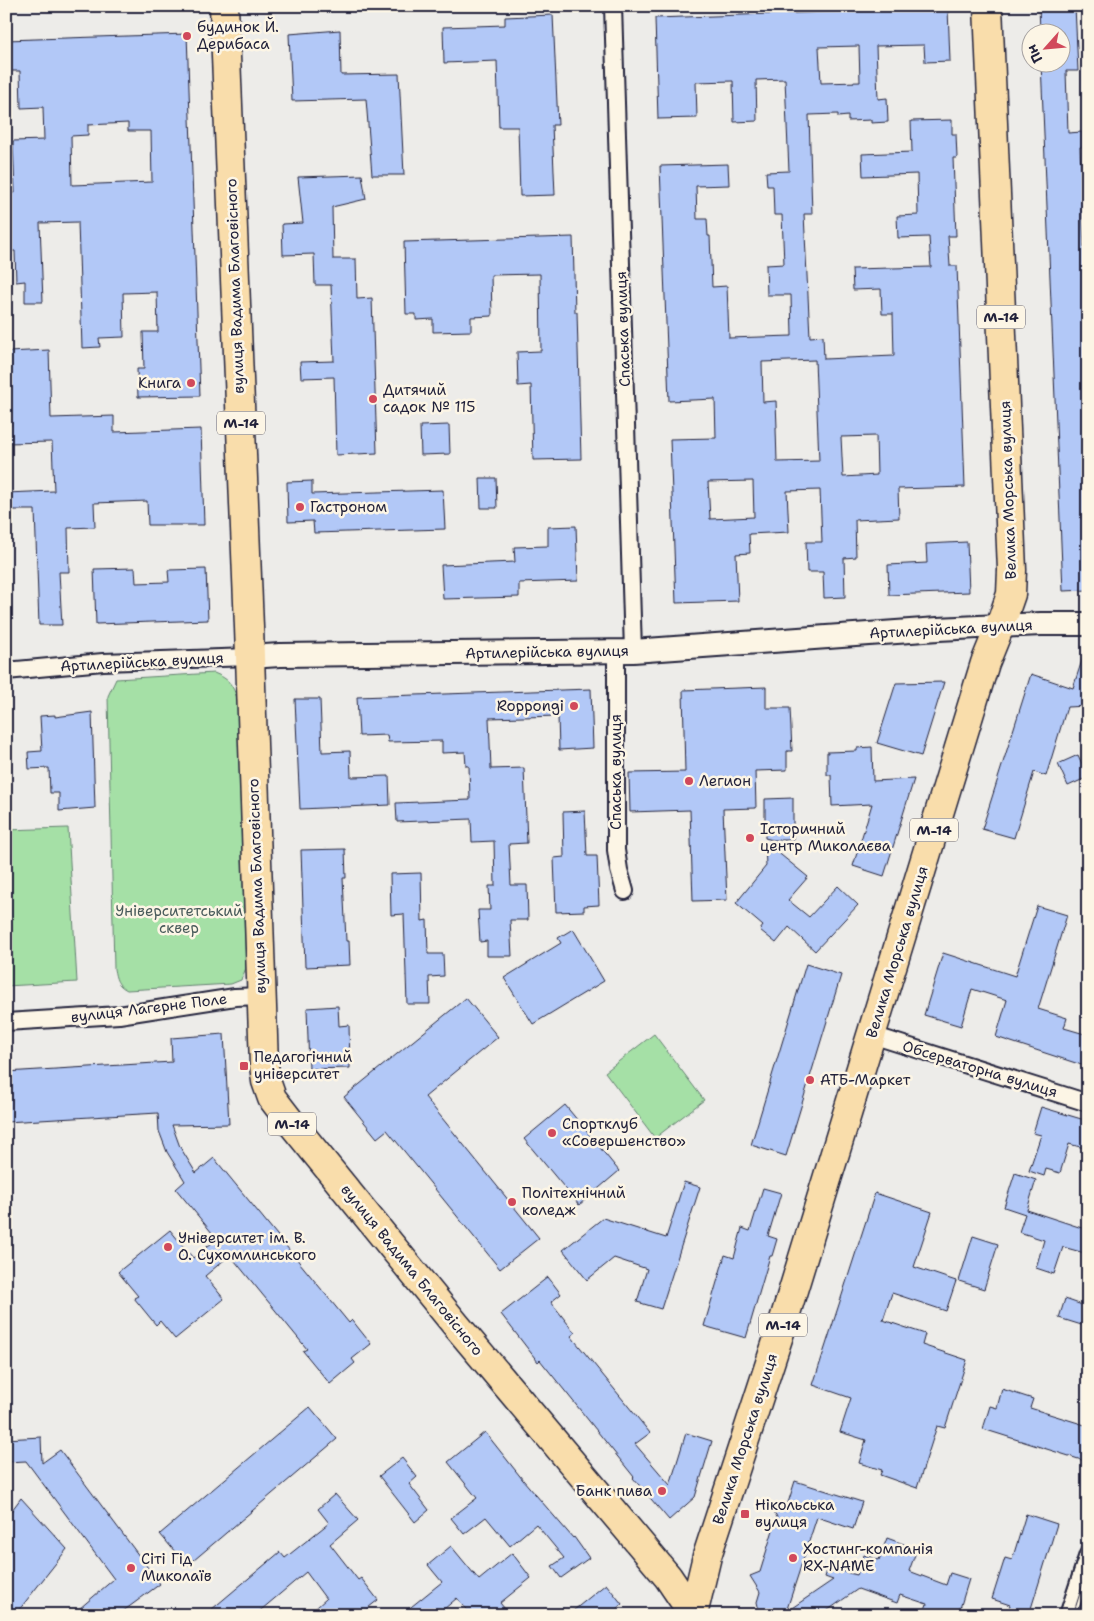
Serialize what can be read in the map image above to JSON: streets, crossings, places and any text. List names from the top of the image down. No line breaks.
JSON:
{"streets":{"highway":["вулиця Вадима Благовісного","М-14","Велика Морська вулиця"],"street":["Спаська вулиця","Артилерійська вулиця","вулиця Лагерне Поле","Обсерваторна вулиця"]},"crossings":[["вулиця Вадима Благовісного","Велика Морська вулиця"],["вулиця Вадима Благовісного","Артилерійська вулиця"],["вулиця Вадима Благовісного","вулиця Лагерне Поле"],["Спаська вулиця","Артилерійська вулиця"],["Велика Морська вулиця","Артилерійська вулиця"],["Велика Морська вулиця","Обсерваторна вулиця"]],"parks":["Університетський сквер"],"places":{"other":["будинок Й. Дерибаса","Книга","Дитячий садок № 115","Гастроном","Roppongi","Легион","Історичний центр Миколаєва","АТБ-Маркет","Спортклуб «Совершенство»","Політехнічний коледж","Університет ім. В. О. Сухомлинського","Банк пива","Хостинг-компанія RX-NAME","Сіті Гід Миколаїв"],"transit":["Педагогічний університет","Нікольська вулиця"]},"north":"bottom left"}
